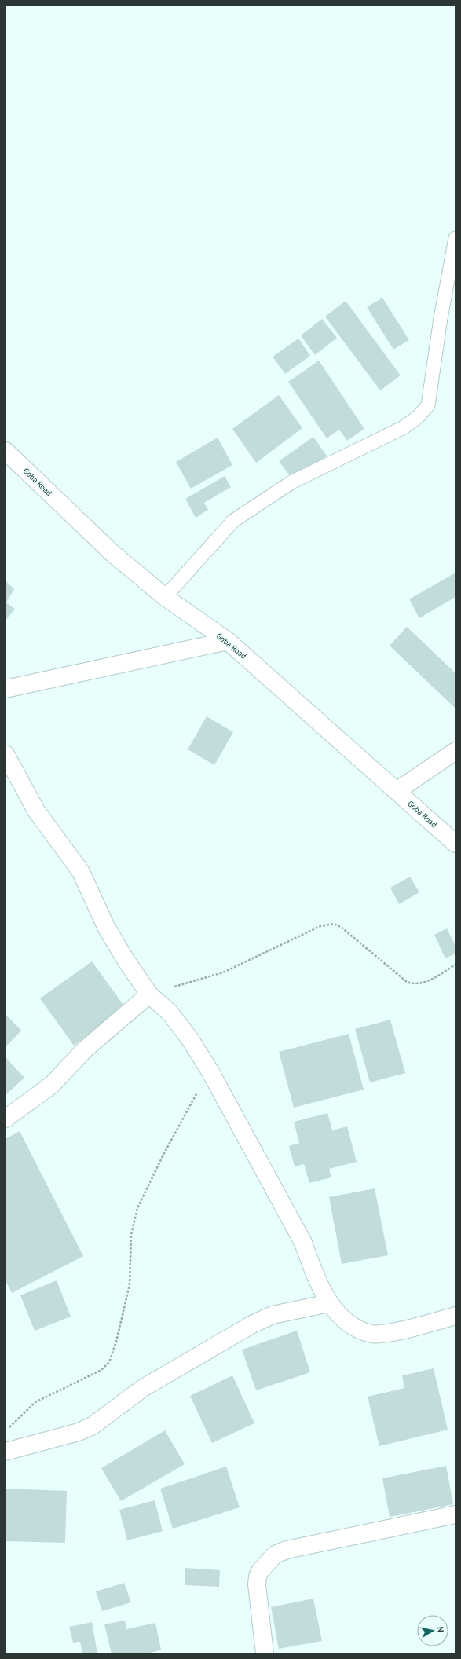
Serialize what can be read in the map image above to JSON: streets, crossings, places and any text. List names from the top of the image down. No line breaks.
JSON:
{"streets":{"street":["Goba Road"]},"north":"right"}
